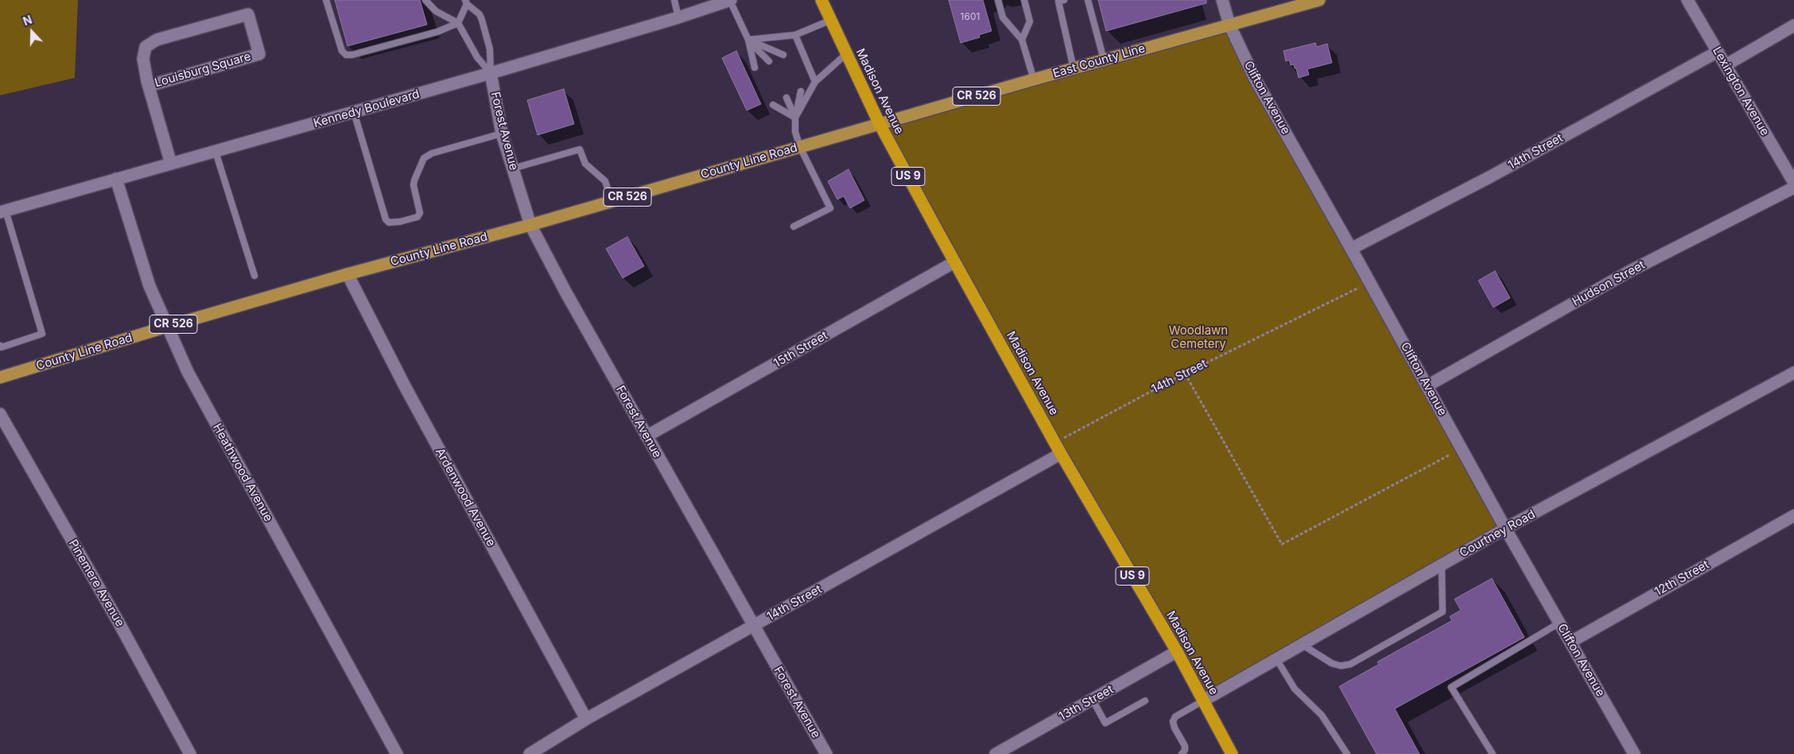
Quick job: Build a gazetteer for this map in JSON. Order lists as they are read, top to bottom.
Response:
{
  "streets": {
    "highway": ["Madison Avenue", "US 9"],
    "main road": ["East County Line", "CR 526", "County Line Road"],
    "street": [
      "Louisburg Square",
      "Lexington Avenue",
      "Clifton Avenue",
      "Kennedy Boulevard",
      "Forest Avenue",
      "14th Street",
      "Hudson Street",
      "15th Street",
      "Heathwood Avenue",
      "Ardenwood Avenue",
      "Courtney Road",
      "12th Street",
      "Pinemere Avenue",
      "13th Street"
    ]
  },
  "crossings": [
    ["East County Line", "Madison Avenue"],
    ["East County Line", "Clifton Avenue"],
    ["East County Line", "County Line Road"],
    ["Louisburg Square", "Kennedy Boulevard"],
    ["Madison Avenue", "14th Street"],
    ["Madison Avenue", "County Line Road"],
    ["Madison Avenue", "15th Street"],
    ["Madison Avenue", "Courtney Road"],
    ["Madison Avenue", "13th Street"],
    ["Lexington Avenue", "14th Street"],
    ["Clifton Avenue", "14th Street"],
    ["Clifton Avenue", "Hudson Street"],
    ["Clifton Avenue", "Courtney Road"],
    ["Clifton Avenue", "12th Street"],
    ["Kennedy Boulevard", "Forest Avenue"],
    ["Kennedy Boulevard", "Heathwood Avenue"],
    ["Forest Avenue", "14th Street"],
    ["Forest Avenue", "County Line Road"],
    ["Forest Avenue", "15th Street"],
    ["14th Street", "Ardenwood Avenue"],
    ["County Line Road", "Heathwood Avenue"],
    ["County Line Road", "Ardenwood Avenue"]
  ],
  "parks": ["Woodlawn Cemetery"],
  "house_numbers": ["1601"],
  "north": "top"
}
